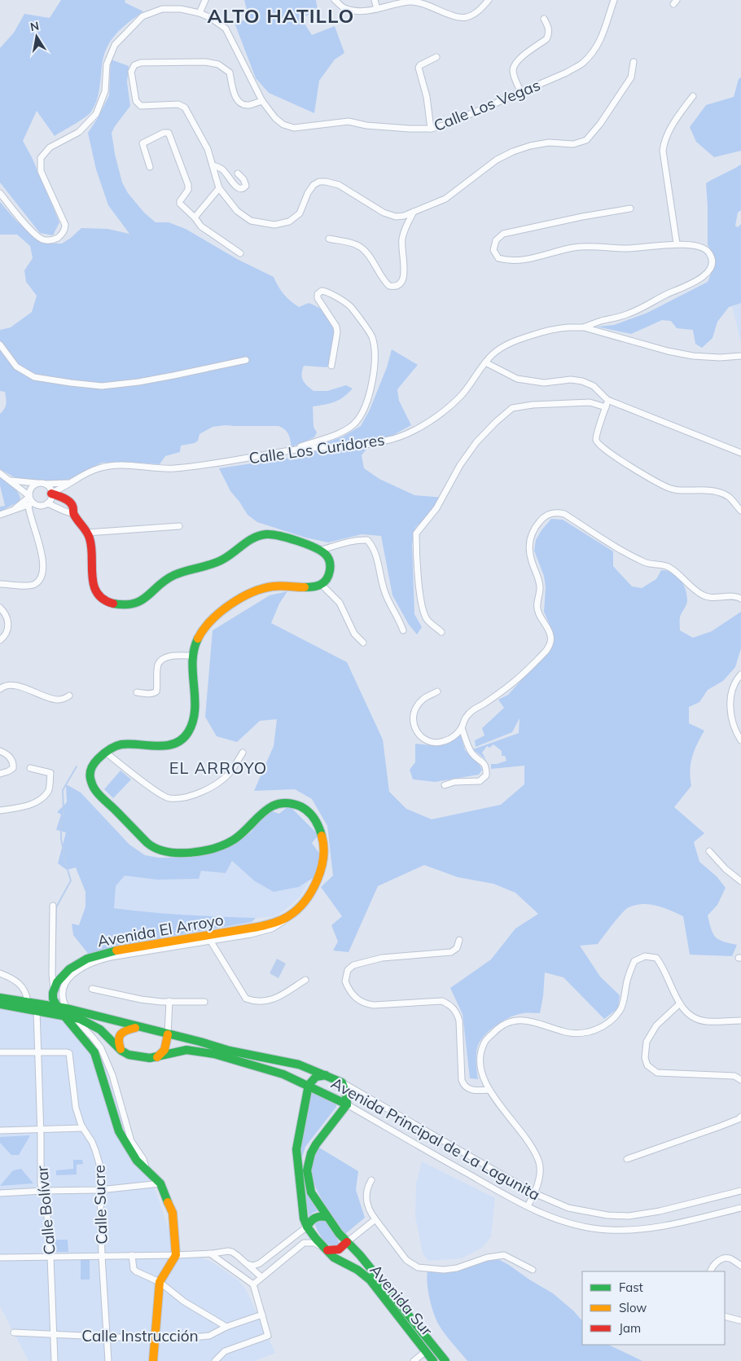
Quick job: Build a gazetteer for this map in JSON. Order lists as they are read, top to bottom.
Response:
{
  "streets": {
    "street": [
      "Calle Los Vegas",
      "Calle Los Curidores",
      "Avenida El Arroyo",
      "Avenida Principal de La Lagunita",
      "Calle Sucre",
      "Calle Bolívar",
      "Avenida Sur",
      "Calle Instrucción"
    ]
  },
  "crossings": [
    ["Avenida El Arroyo", "Avenida Principal de La Lagunita"],
    ["Avenida Principal de La Lagunita", "Avenida Sur"],
    ["Calle Sucre", "Calle Bolívar"],
    ["Calle Sucre", "Calle Instrucción"],
    ["Calle Bolívar", "Calle Instrucción"]
  ],
  "districts": ["ALTO HATILLO", "EL ARROYO"],
  "legend": ["Fast", "Slow", "Jam"],
  "north": "top"
}
